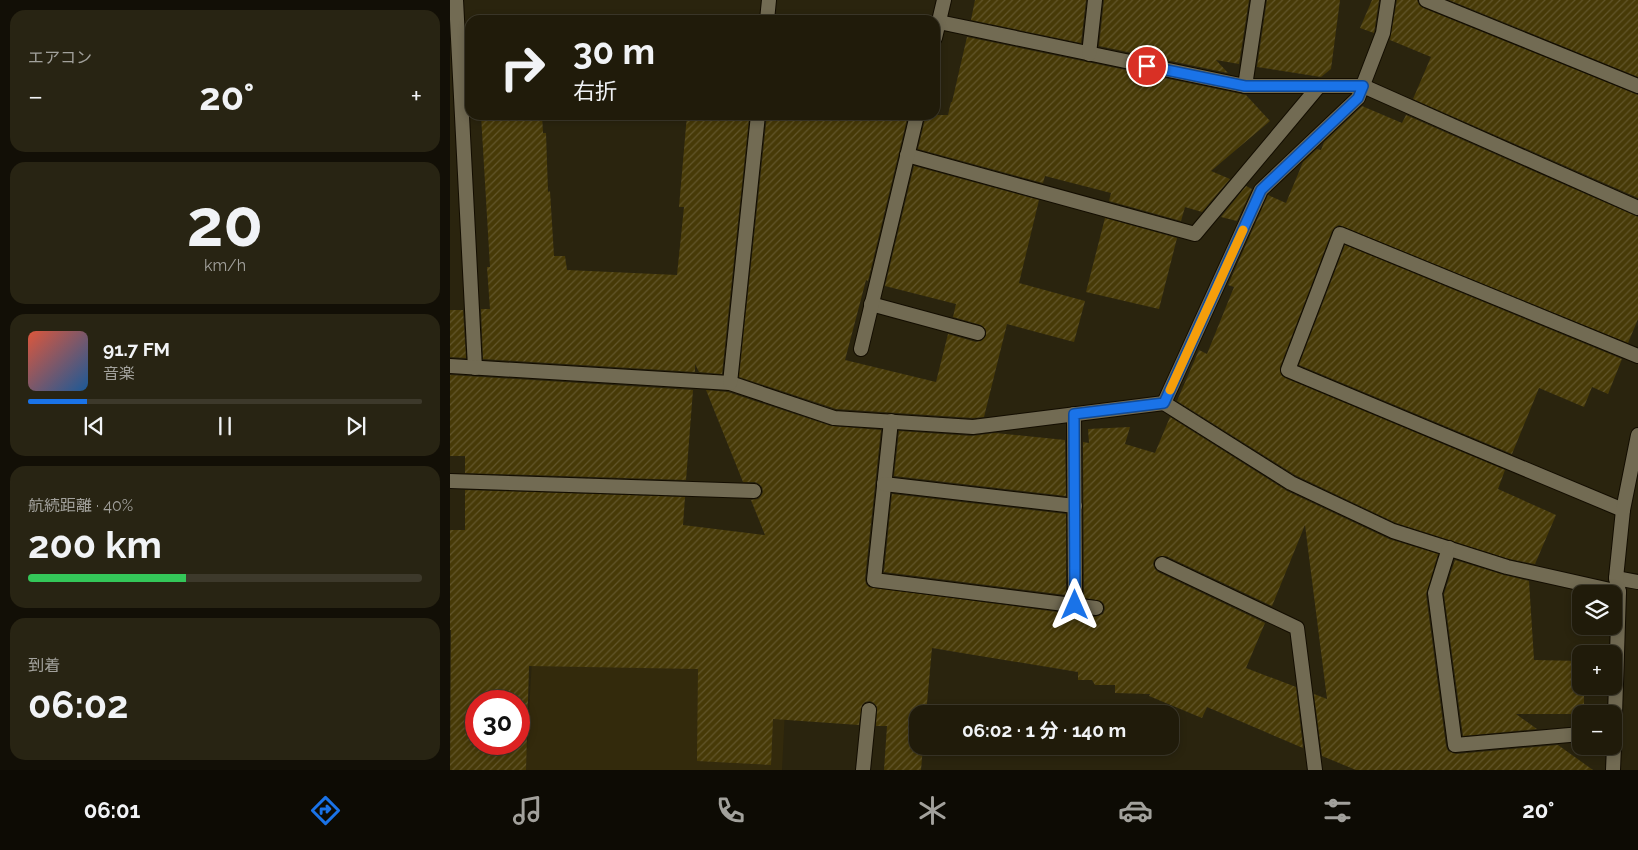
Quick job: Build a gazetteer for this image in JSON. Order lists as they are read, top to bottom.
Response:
{
  "page": {
    "tile": [
      "エアコン",
      ["20", "km/h"],
      ["航続距離 · 40%", "200 km"],
      ["到着", "06:02"]
    ],
    "turn": ["30 m", "右折"],
    "heat": ["−", "20°", "+"],
    "song": ["91.7 FM", "音楽"],
    "map_buttons": ["+", "−"],
    "limit": "30",
    "trip": "06:02 · 1 分 · 140 m",
    "tabs": ["06:01", "20°"]
  }
}
